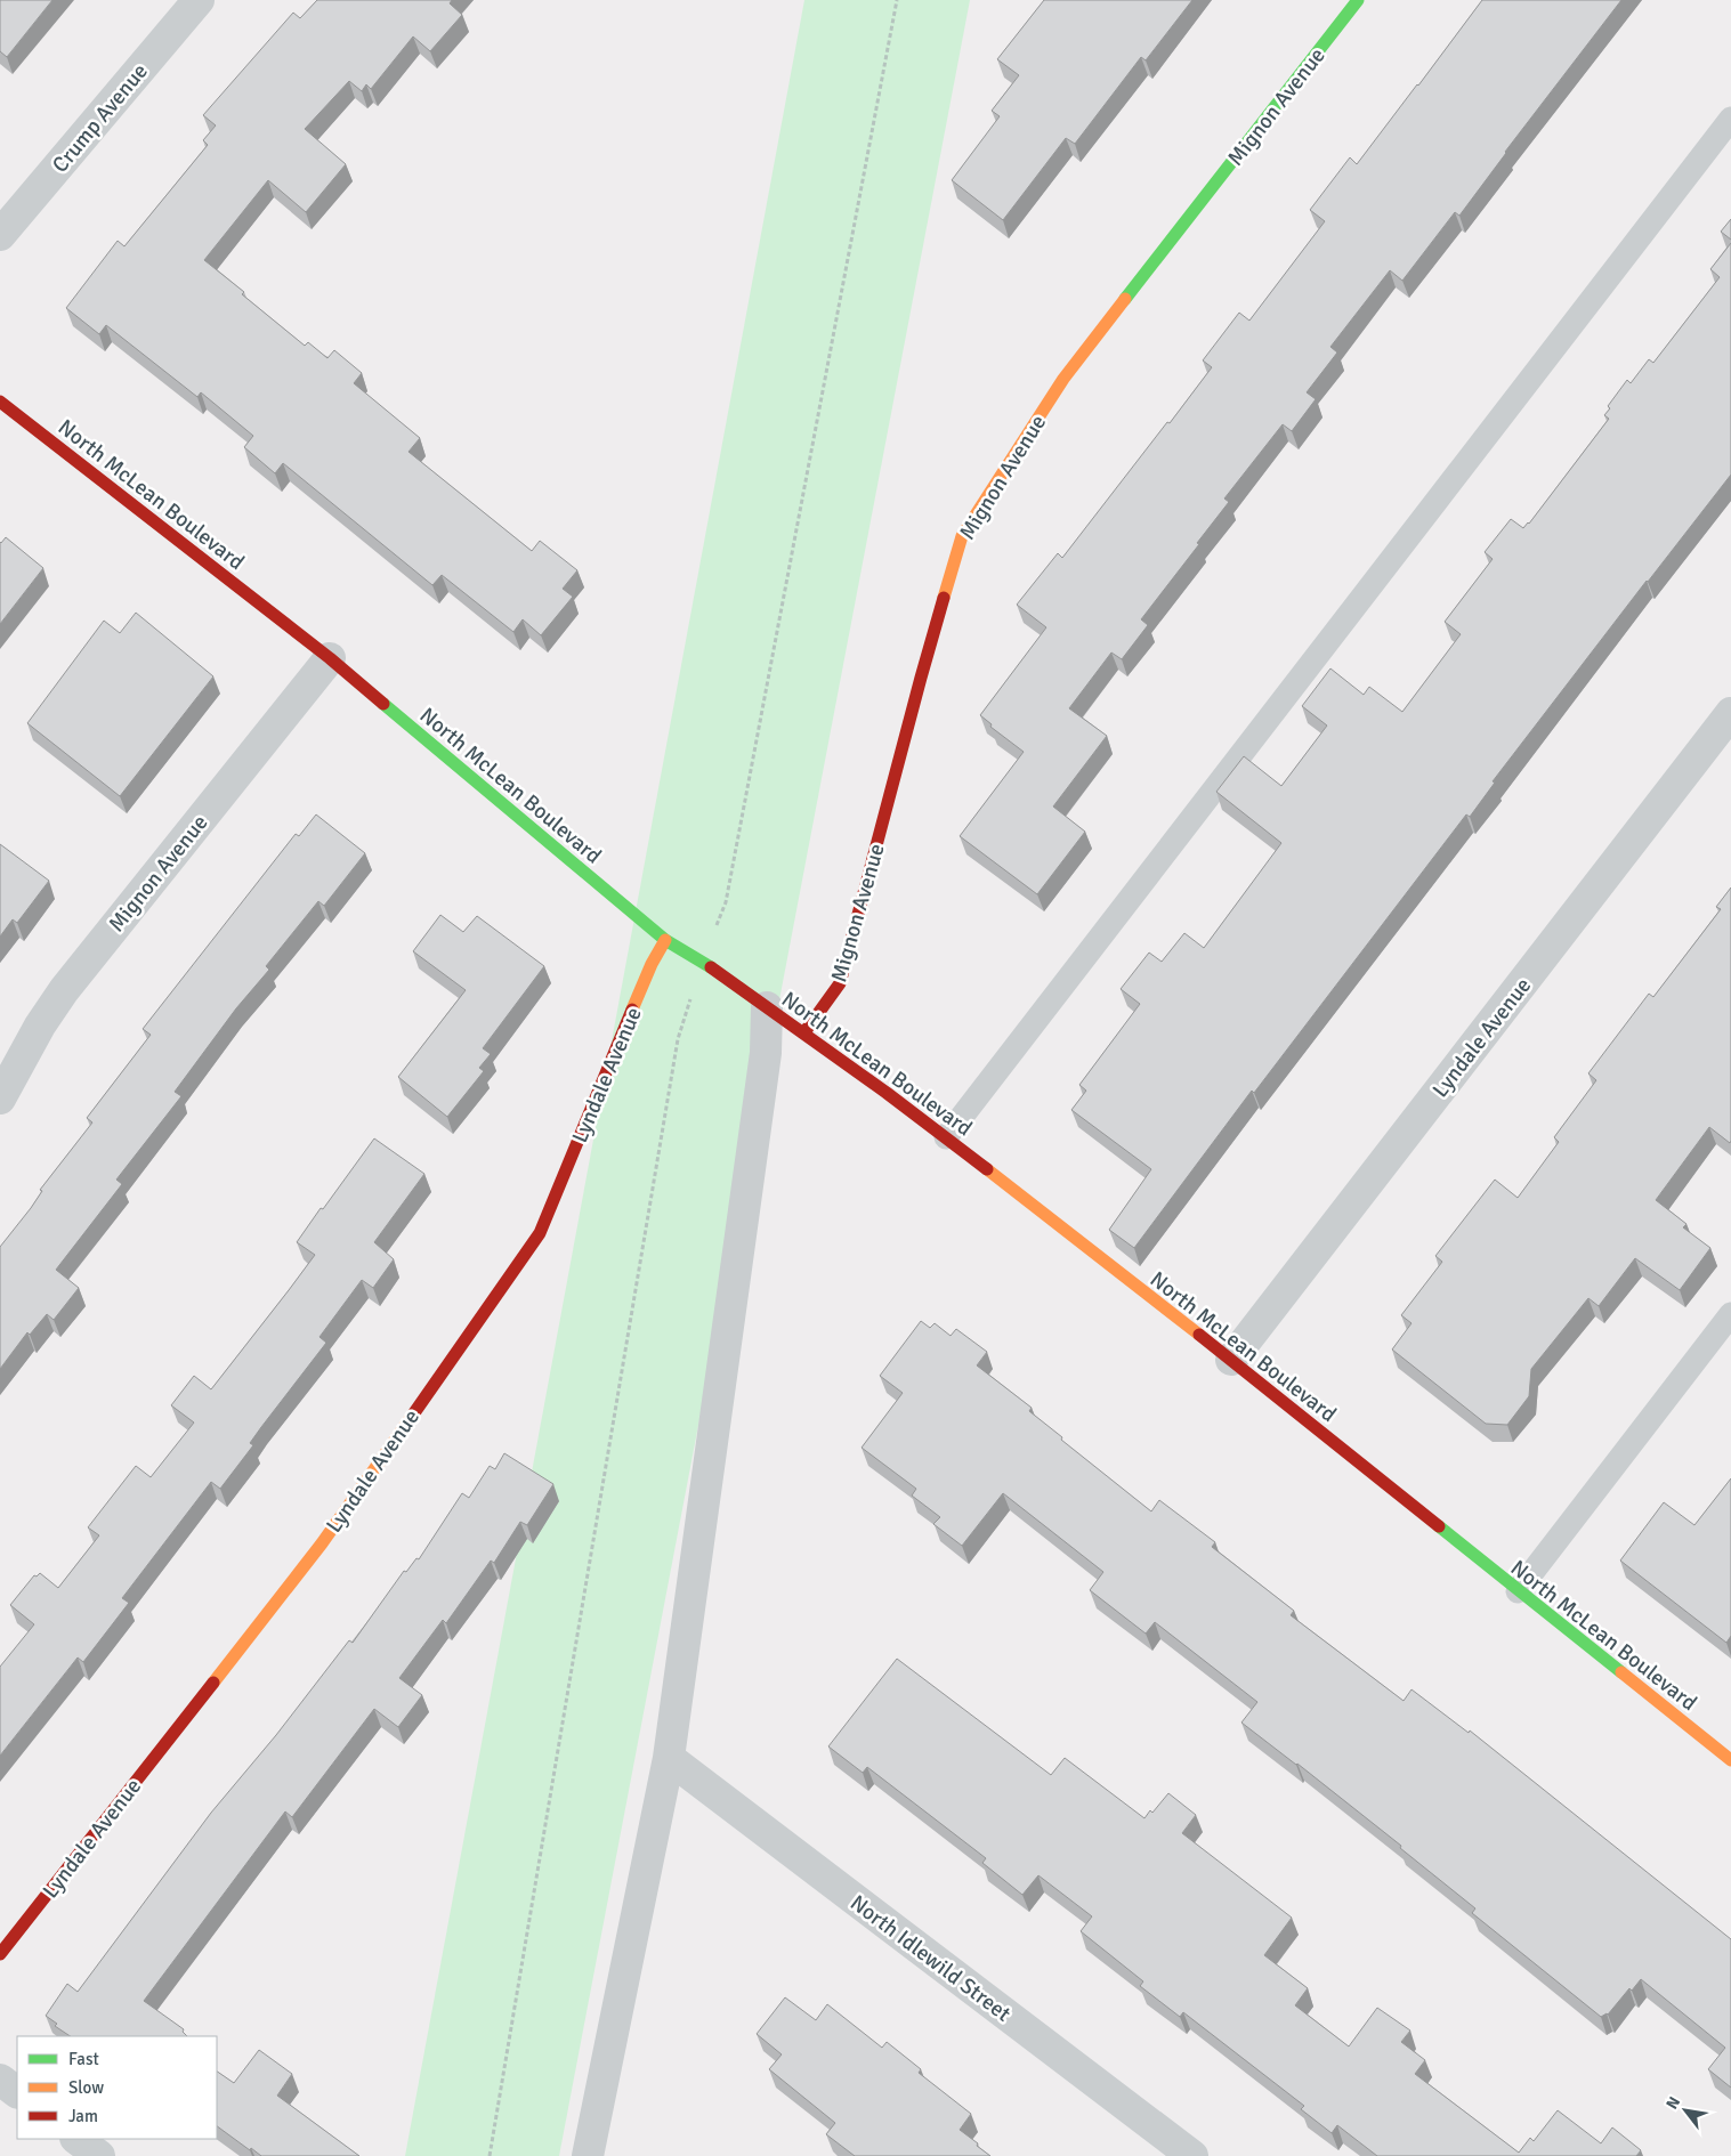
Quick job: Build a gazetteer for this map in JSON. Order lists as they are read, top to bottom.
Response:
{
  "streets": {
    "street": [
      "Mignon Avenue",
      "Crump Avenue",
      "North McLean Boulevard",
      "Lyndale Avenue",
      "North Idlewild Street"
    ]
  },
  "crossings": [
    ["Mignon Avenue", "North McLean Boulevard"],
    ["North McLean Boulevard", "Lyndale Avenue"]
  ],
  "legend": ["Fast", "Slow", "Jam"],
  "north": "top left"
}
